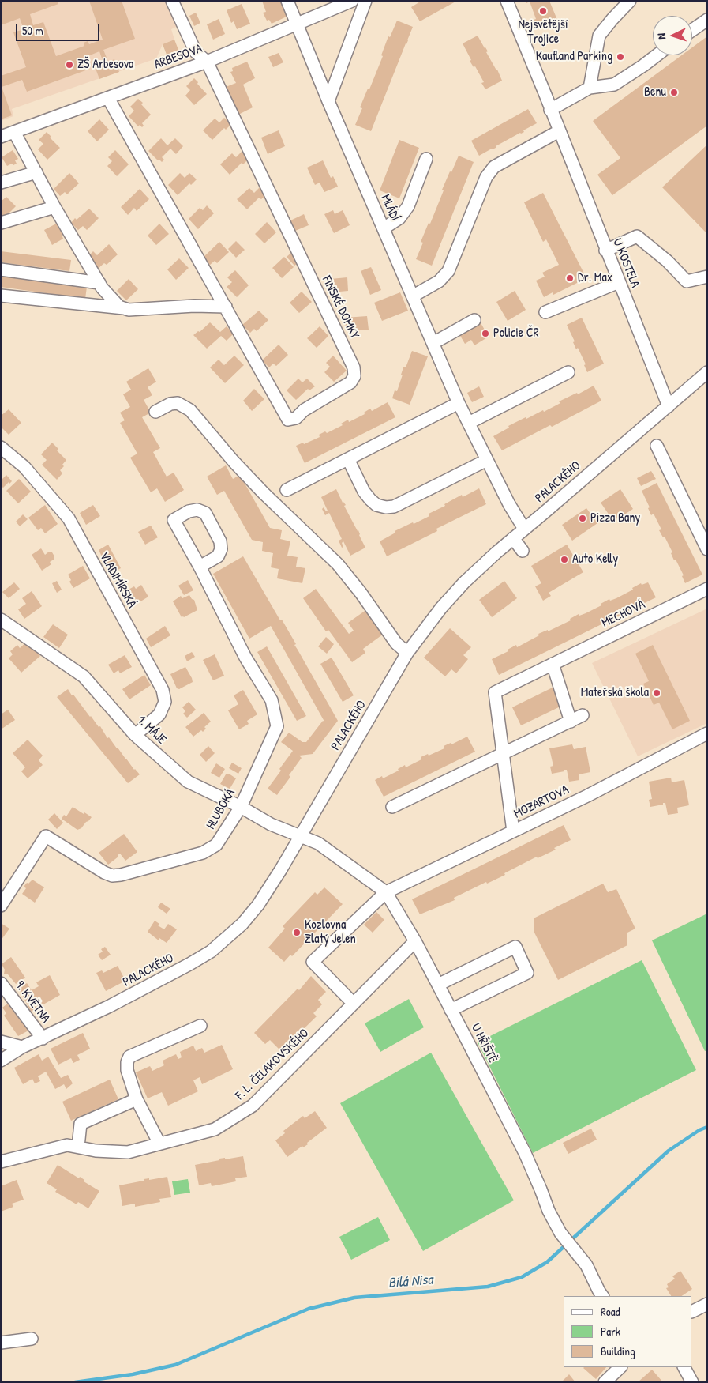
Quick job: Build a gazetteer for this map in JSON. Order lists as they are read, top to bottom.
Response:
{
  "streets": {
    "street": [
      "ARBESOVA",
      "MLÁDÍ",
      "U KOSTELA",
      "FINSKÉ DOMKY",
      "PALACKÉHO",
      "VLADIMÍRSKÁ",
      "MECHOVÁ",
      "1. MÁJE",
      "MOZARTOVA",
      "HLUBOKÁ",
      "9. KVĚTNA",
      "U HŘIŠTĚ",
      "F. L. ČELAKOVSKÉHO"
    ]
  },
  "crossings": [
    ["ARBESOVA", "MLÁDÍ"],
    ["ARBESOVA", "FINSKÉ DOMKY"],
    ["MLÁDÍ", "PALACKÉHO"],
    ["U KOSTELA", "PALACKÉHO"],
    ["PALACKÉHO", "1. MÁJE"],
    ["PALACKÉHO", "9. KVĚTNA"],
    ["PALACKÉHO", "U HŘIŠTĚ"],
    ["VLADIMÍRSKÁ", "1. MÁJE"],
    ["MECHOVÁ", "MOZARTOVA"],
    ["1. MÁJE", "HLUBOKÁ"],
    ["1. MÁJE", "U HŘIŠTĚ"],
    ["MOZARTOVA", "U HŘIŠTĚ"],
    ["MOZARTOVA", "F. L. ČELAKOVSKÉHO"],
    ["U HŘIŠTĚ", "F. L. ČELAKOVSKÉHO"]
  ],
  "water": ["Bílá Nisa"],
  "places": [
    "Nejsvětější Trojice",
    "Kaufland Parking",
    "ZŠ Arbesova",
    "Benu",
    "Dr. Max",
    "Policie ČR",
    "Pizza Bany",
    "Auto Kelly",
    "Mateřská škola",
    "Kozlovna Zlatý Jelen"
  ],
  "legend": ["Road", "Park", "Building"],
  "scale_bar": "50 m",
  "north": "left"
}
